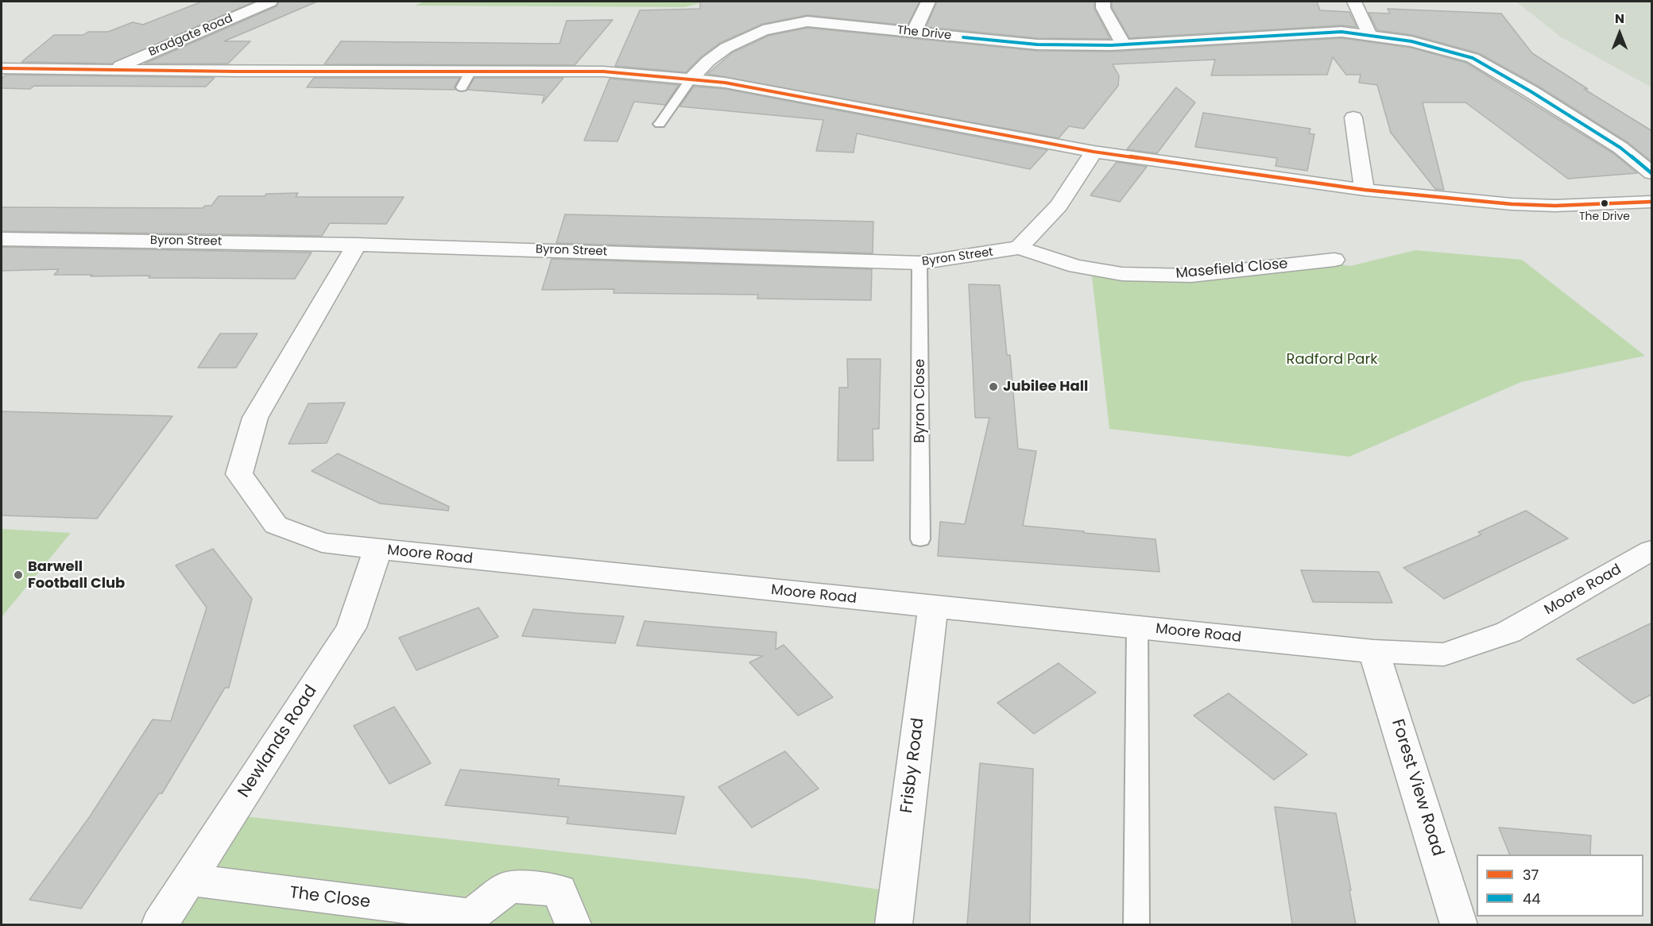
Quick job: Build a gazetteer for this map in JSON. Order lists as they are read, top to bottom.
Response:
{
  "streets": {
    "street": [
      "The Drive",
      "Bradgate Road",
      "Byron Street",
      "Masefield Close",
      "Moore Road",
      "Newlands Road",
      "Frisby Road",
      "Forest View Road",
      "The Close"
    ],
    "lane": ["Byron Close"]
  },
  "crossings": [
    ["Byron Street", "Masefield Close"],
    ["Byron Street", "Byron Close"],
    ["Byron Street", "Moore Road"],
    ["Moore Road", "Newlands Road"],
    ["Moore Road", "Frisby Road"],
    ["Moore Road", "Forest View Road"],
    ["Newlands Road", "The Close"]
  ],
  "parks": ["Radford Park"],
  "places": ["The Drive", "Jubilee Hall", "Barwell Football Club"],
  "lines": ["transit line 44", "transit line 37"],
  "legend": ["37", "44"],
  "north": "top"
}
